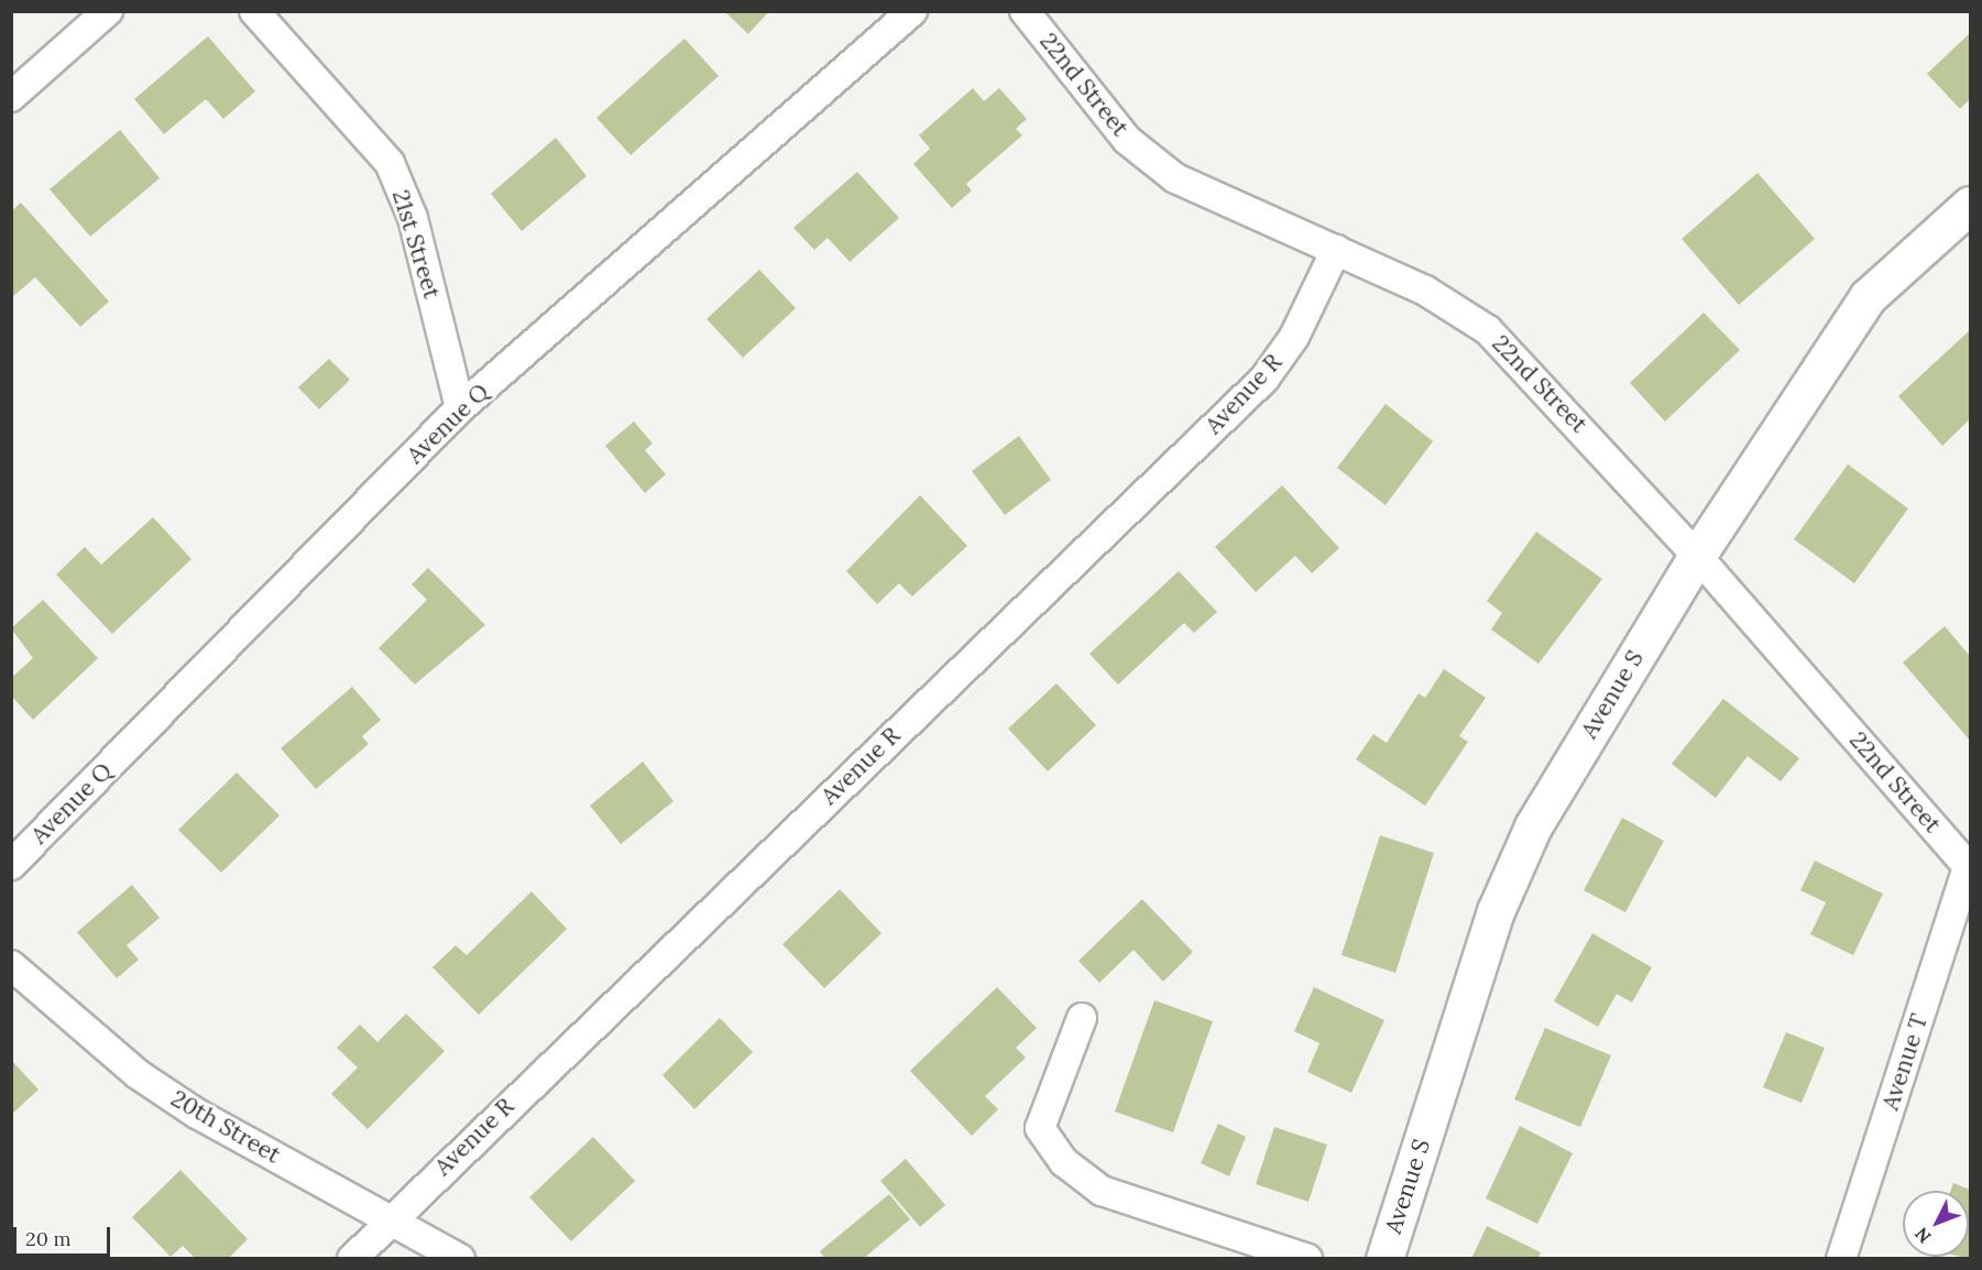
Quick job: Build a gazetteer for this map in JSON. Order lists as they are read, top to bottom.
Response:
{
  "streets": {
    "street": [
      "22nd Street",
      "21st Street",
      "Avenue R",
      "Avenue Q",
      "Avenue S",
      "Avenue T",
      "20th Street"
    ]
  },
  "crossings": [
    ["22nd Street", "Avenue R"],
    ["22nd Street", "Avenue S"],
    ["22nd Street", "Avenue T"],
    ["21st Street", "Avenue Q"],
    ["Avenue R", "20th Street"]
  ],
  "scale_bar": "20 m",
  "north": "bottom left"
}
